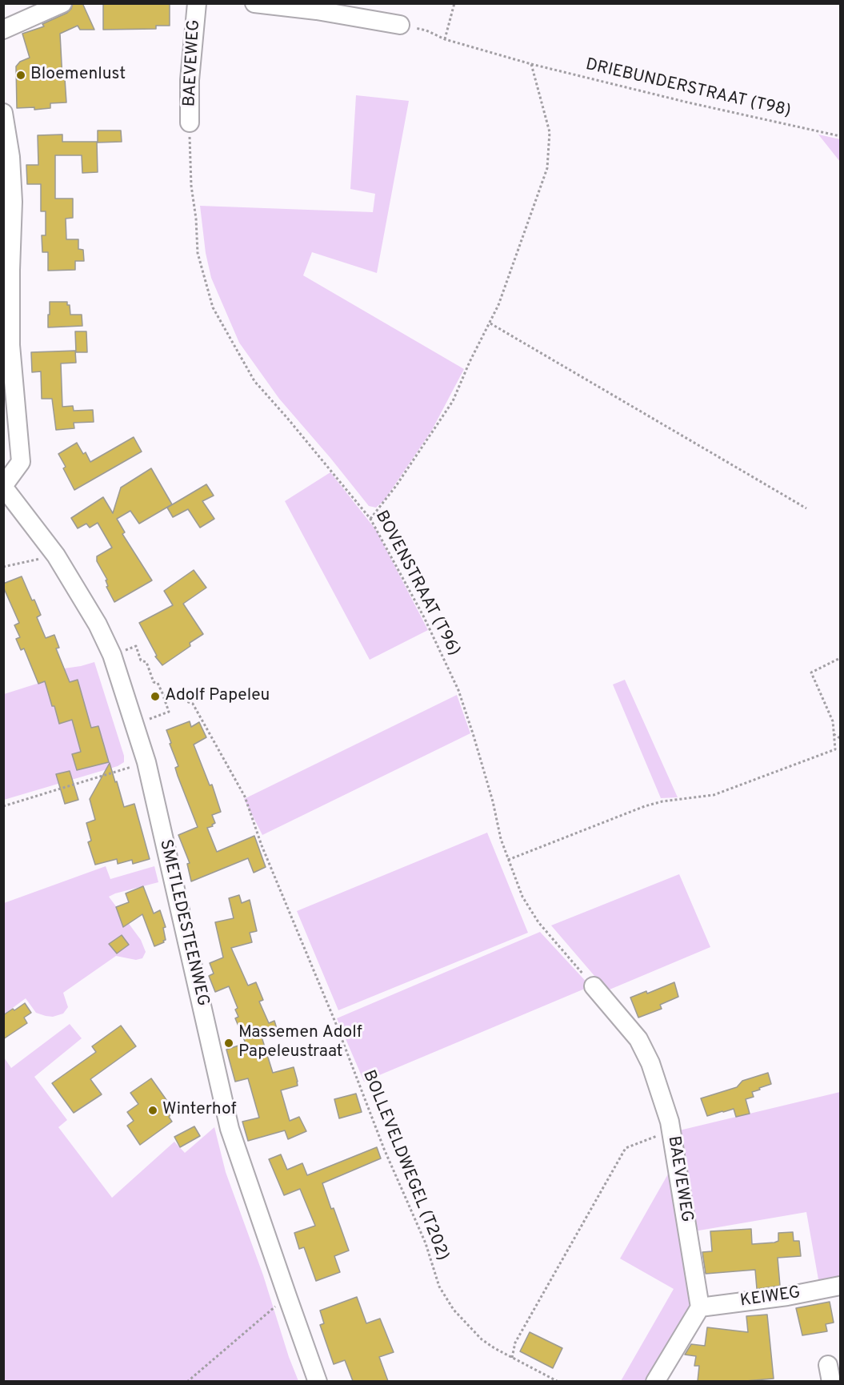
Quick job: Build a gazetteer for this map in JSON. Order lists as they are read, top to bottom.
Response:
{
  "streets": {
    "street": ["BAEVEWEG", "SMETLEDESTEENWEG", "KEIWEG"],
    "path": ["DRIEBUNDERSTRAAT (T98)", "BOVENSTRAAT (T96)", "BOLLEVELDWEGEL (T202)"]
  },
  "crossings": [
    ["BAEVEWEG", "BOVENSTRAAT (T96)"],
    ["BAEVEWEG", "KEIWEG"]
  ],
  "places": [
    "Bloemenlust",
    "Adolf Papeleu",
    "Massemen Adolf Papeleustraat",
    "Winterhof"
  ]
}
